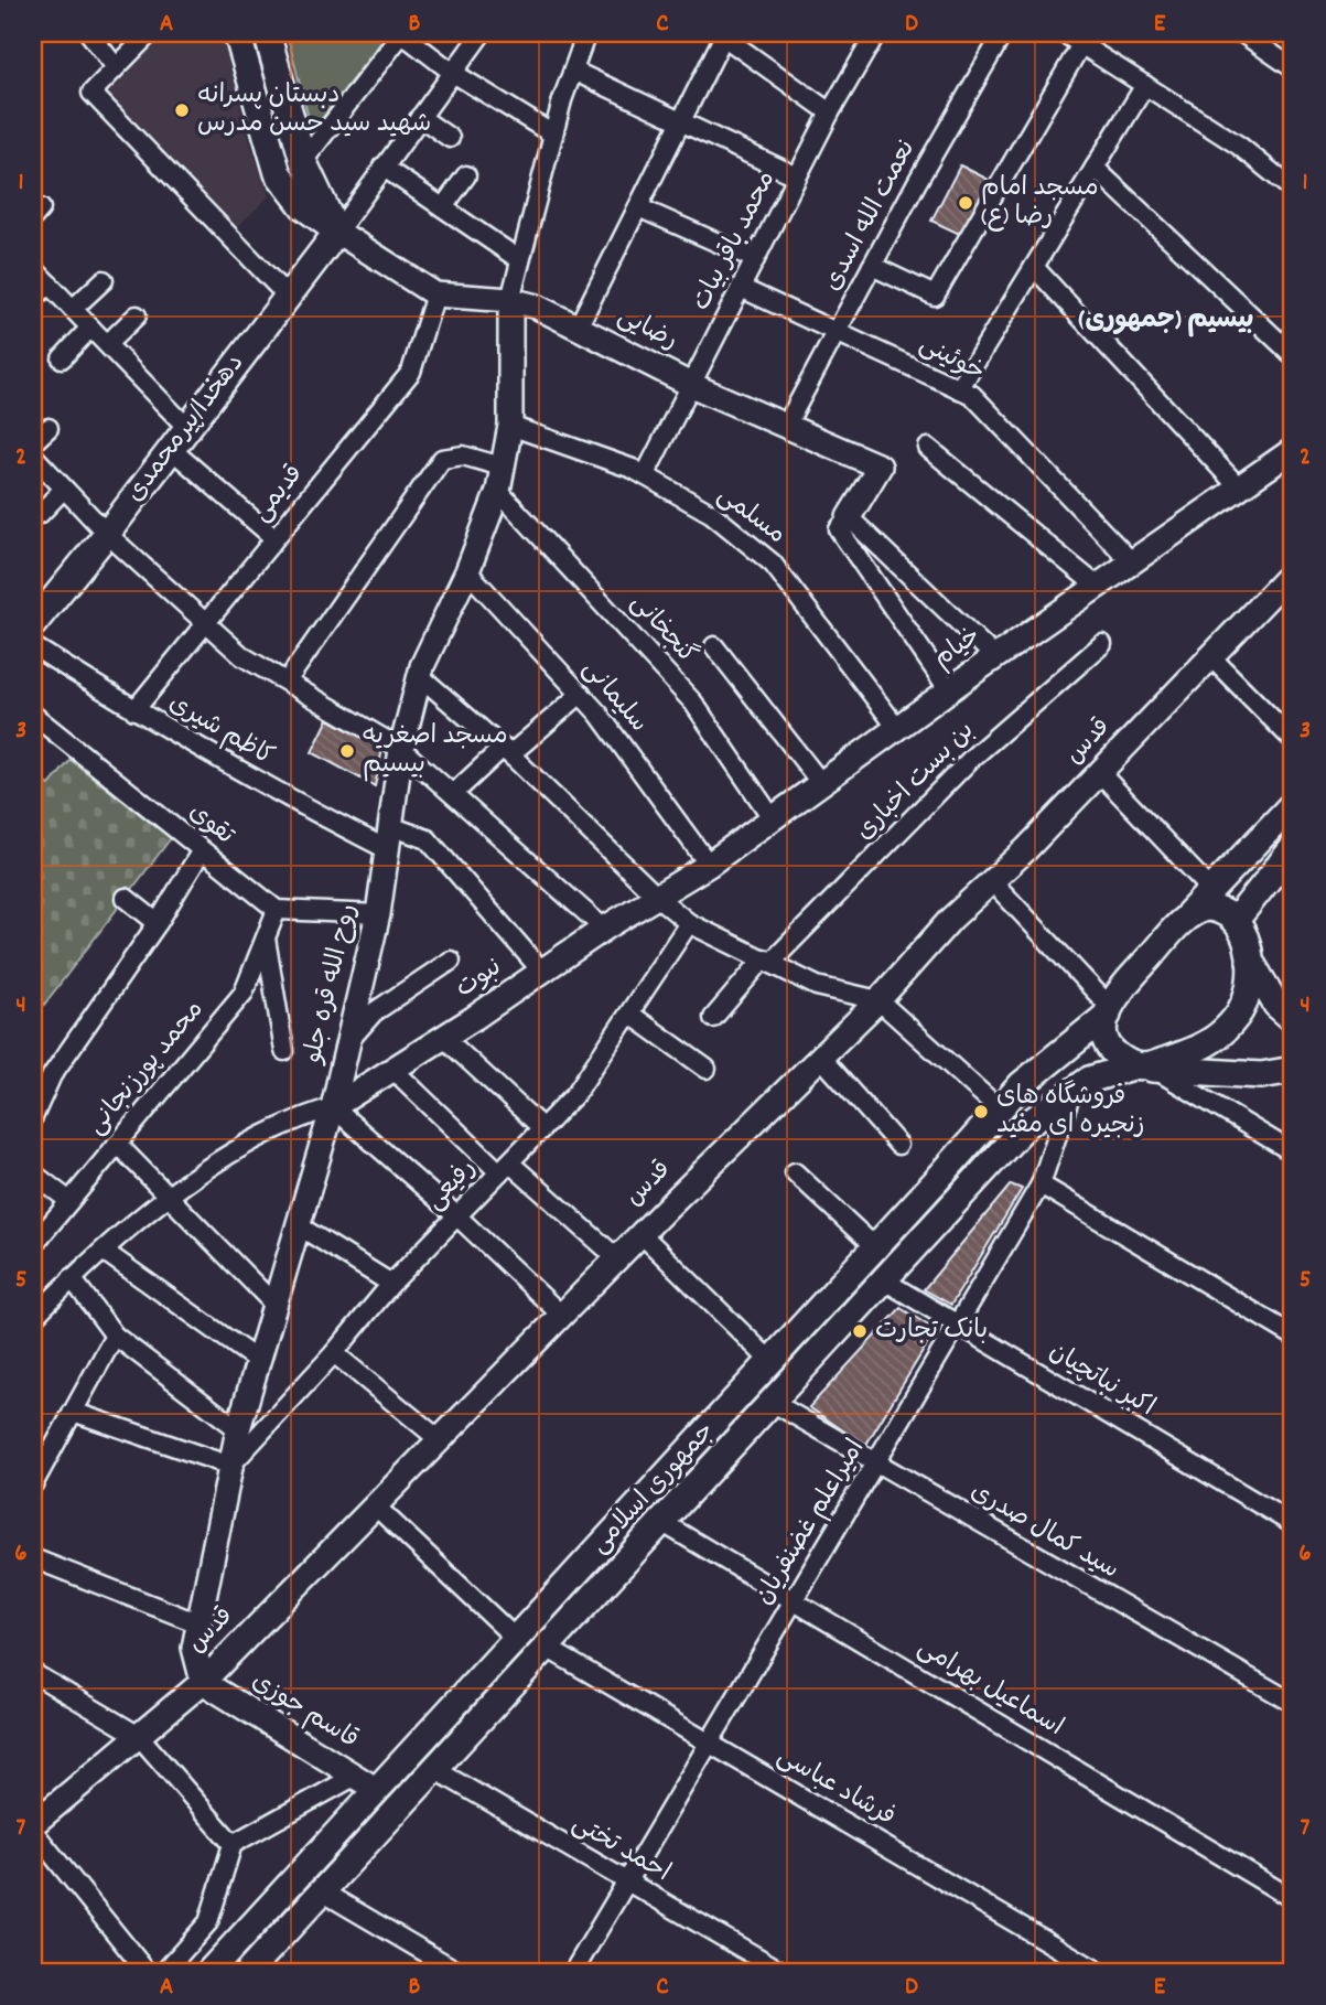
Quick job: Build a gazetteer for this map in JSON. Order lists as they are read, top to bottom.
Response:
{
  "streets": {
    "main road": ["دهخدا/پیرمحمدی", "جمهوری اسلامی"],
    "street": [
      "نعمت الله اسدی",
      "محمد باقر بیات",
      "رضایی",
      "خوئینی",
      "قدیمی",
      "مسلمی",
      "گنجخانی",
      "خیام",
      "سلیمانی",
      "کاظم شیری",
      "قدس",
      "بن بست اخباری",
      "تقوی",
      "نبوت",
      "روح الله قره جلو",
      "محمد پورزنجانی",
      "رفیعی",
      "اکبر نباتچیان",
      "امیراعلم غضنفریان",
      "سید کمال صدری",
      "اسماعیل بهرامی",
      "قاسم جوزی",
      "فرشاد عباسی",
      "احمد تختی"
    ]
  },
  "crossings": [
    ["نعمت الله اسدی", "رضایی"],
    ["نعمت الله اسدی", "خوئینی"],
    ["محمد باقر بیات", "رضایی"],
    ["محمد باقر بیات", "خوئینی"],
    ["محمد باقر بیات", "مسلمی"],
    ["رضایی", "دهخدا/پیرمحمدی"],
    ["رضایی", "قدیمی"],
    ["رضایی", "روح الله قره جلو"],
    ["خوئینی", "خیام"],
    ["قدیمی", "کاظم شیری"],
    ["مسلمی", "خیام"],
    ["مسلمی", "روح الله قره جلو"],
    ["گنجخانی", "خیام"],
    ["گنجخانی", "روح الله قره جلو"],
    ["خیام", "سلیمانی"],
    ["خیام", "نبوت"],
    ["سلیمانی", "روح الله قره جلو"],
    ["کاظم شیری", "نبوت"],
    ["کاظم شیری", "روح الله قره جلو"],
    ["قدس", "روح الله قره جلو"],
    ["قدس", "قاسم جوزی"],
    ["تقوی", "محمد پورزنجانی"],
    ["نبوت", "روح الله قره جلو"],
    ["روح الله قره جلو", "رفیعی"],
    ["روح الله قره جلو", "قاسم جوزی"],
    ["اکبر نباتچیان", "جمهوری اسلامی"],
    ["اکبر نباتچیان", "امیراعلم غضنفریان"],
    ["جمهوری اسلامی", "امیراعلم غضنفریان"],
    ["جمهوری اسلامی", "سید کمال صدری"],
    ["جمهوری اسلامی", "اسماعیل بهرامی"],
    ["جمهوری اسلامی", "قاسم جوزی"],
    ["جمهوری اسلامی", "فرشاد عباسی"],
    ["جمهوری اسلامی", "احمد تختی"],
    ["امیراعلم غضنفریان", "سید کمال صدری"],
    ["امیراعلم غضنفریان", "اسماعیل بهرامی"],
    ["امیراعلم غضنفریان", "فرشاد عباسی"],
    ["امیراعلم غضنفریان", "احمد تختی"]
  ],
  "districts": ["(بیسیم (جمهوری"],
  "places": [
    "دبستان پسرانه شهید سید حسن مدرس",
    "مسجد امام رضا (ع)",
    "مسجد اصغریه بیسیم",
    "فروشگاه های زنجیره ای مفید",
    "بانک تجارت"
  ],
  "grid": {
    "columns": [
      "A",
      "B",
      "C",
      "D",
      "E"
    ],
    "rows": [
      "1",
      "2",
      "3",
      "4",
      "5",
      "6",
      "7"
    ]
  }
}
